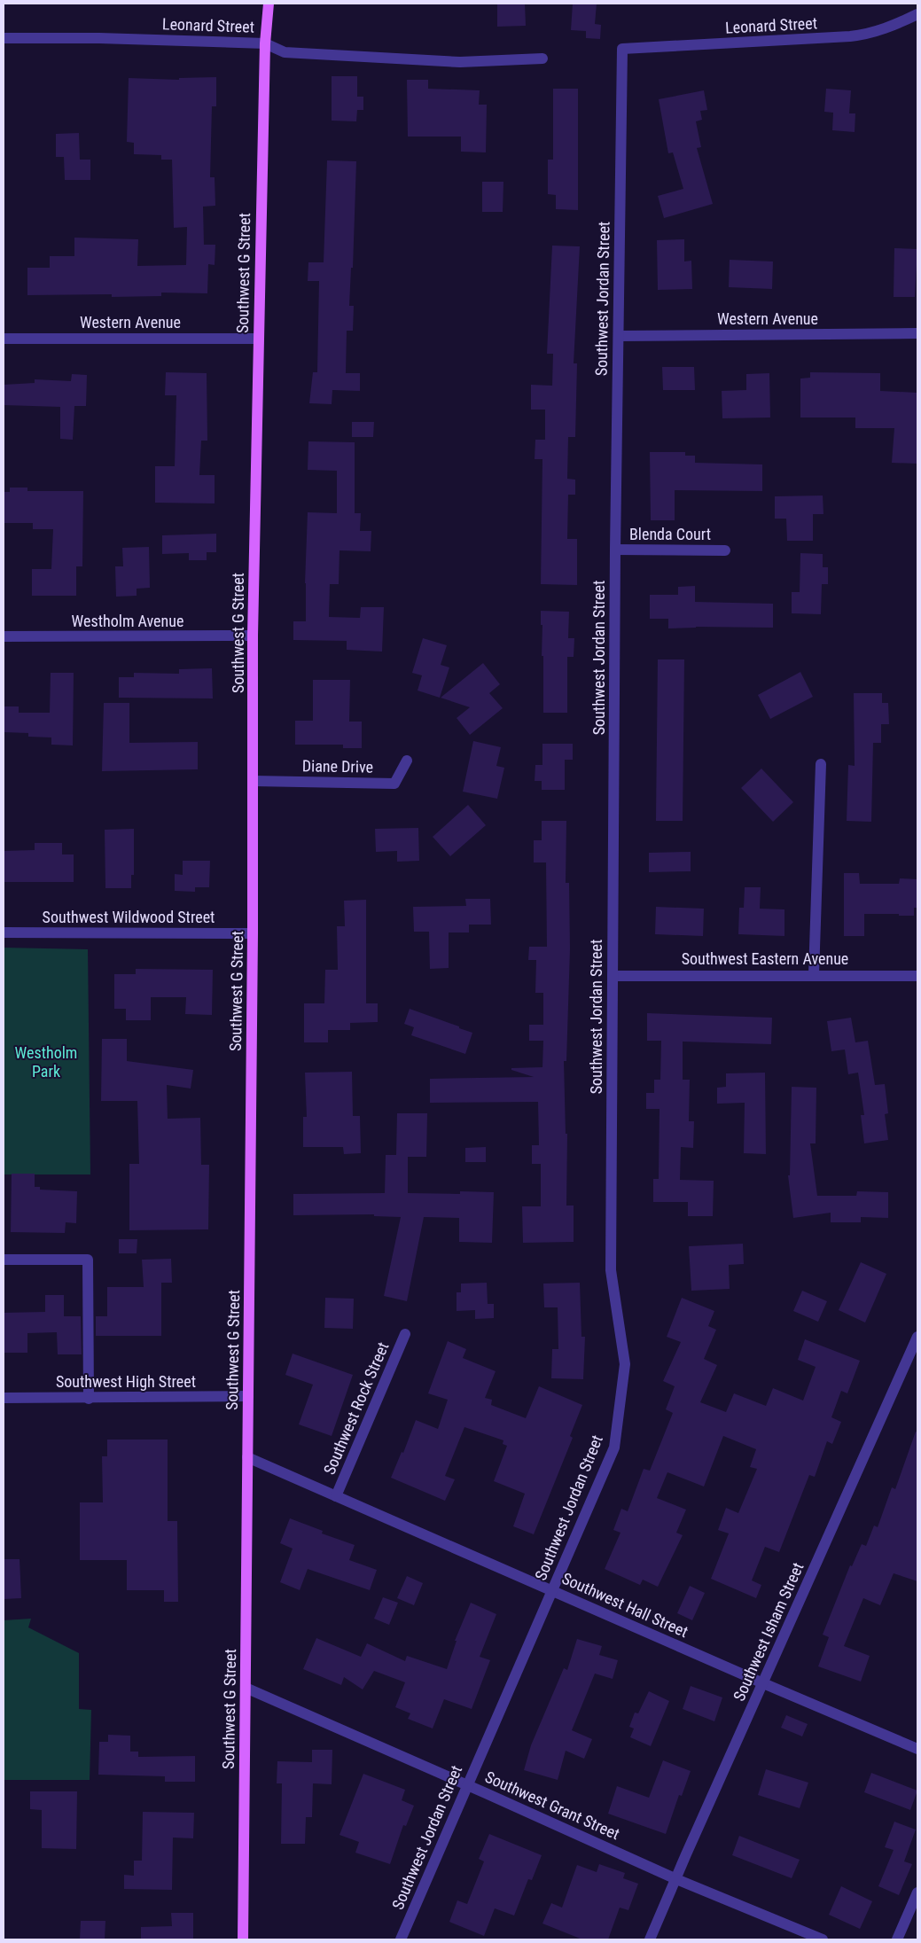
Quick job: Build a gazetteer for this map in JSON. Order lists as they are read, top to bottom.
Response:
{
  "streets": {
    "main road": ["Southwest G Street"],
    "street": [
      "Leonard Street",
      "Southwest Jordan Street",
      "Western Avenue",
      "Blenda Court",
      "Westholm Avenue",
      "Diane Drive",
      "Southwest Wildwood Street",
      "Southwest Eastern Avenue",
      "Southwest High Street",
      "Southwest Rock Street",
      "Southwest Hall Street",
      "Southwest Isham Street",
      "Southwest Grant Street"
    ]
  },
  "crossings": [
    ["Leonard Street", "Southwest G Street"],
    ["Leonard Street", "Southwest Jordan Street"],
    ["Southwest G Street", "Western Avenue"],
    ["Southwest G Street", "Westholm Avenue"],
    ["Southwest G Street", "Diane Drive"],
    ["Southwest G Street", "Southwest Wildwood Street"],
    ["Southwest G Street", "Southwest High Street"],
    ["Southwest G Street", "Southwest Hall Street"],
    ["Southwest G Street", "Southwest Grant Street"],
    ["Southwest Jordan Street", "Western Avenue"],
    ["Southwest Jordan Street", "Blenda Court"],
    ["Southwest Jordan Street", "Southwest Eastern Avenue"],
    ["Southwest Jordan Street", "Southwest Hall Street"],
    ["Southwest Jordan Street", "Southwest Grant Street"],
    ["Southwest Rock Street", "Southwest Hall Street"],
    ["Southwest Hall Street", "Southwest Isham Street"],
    ["Southwest Isham Street", "Southwest Grant Street"]
  ],
  "parks": ["Westholm Park"]
}
